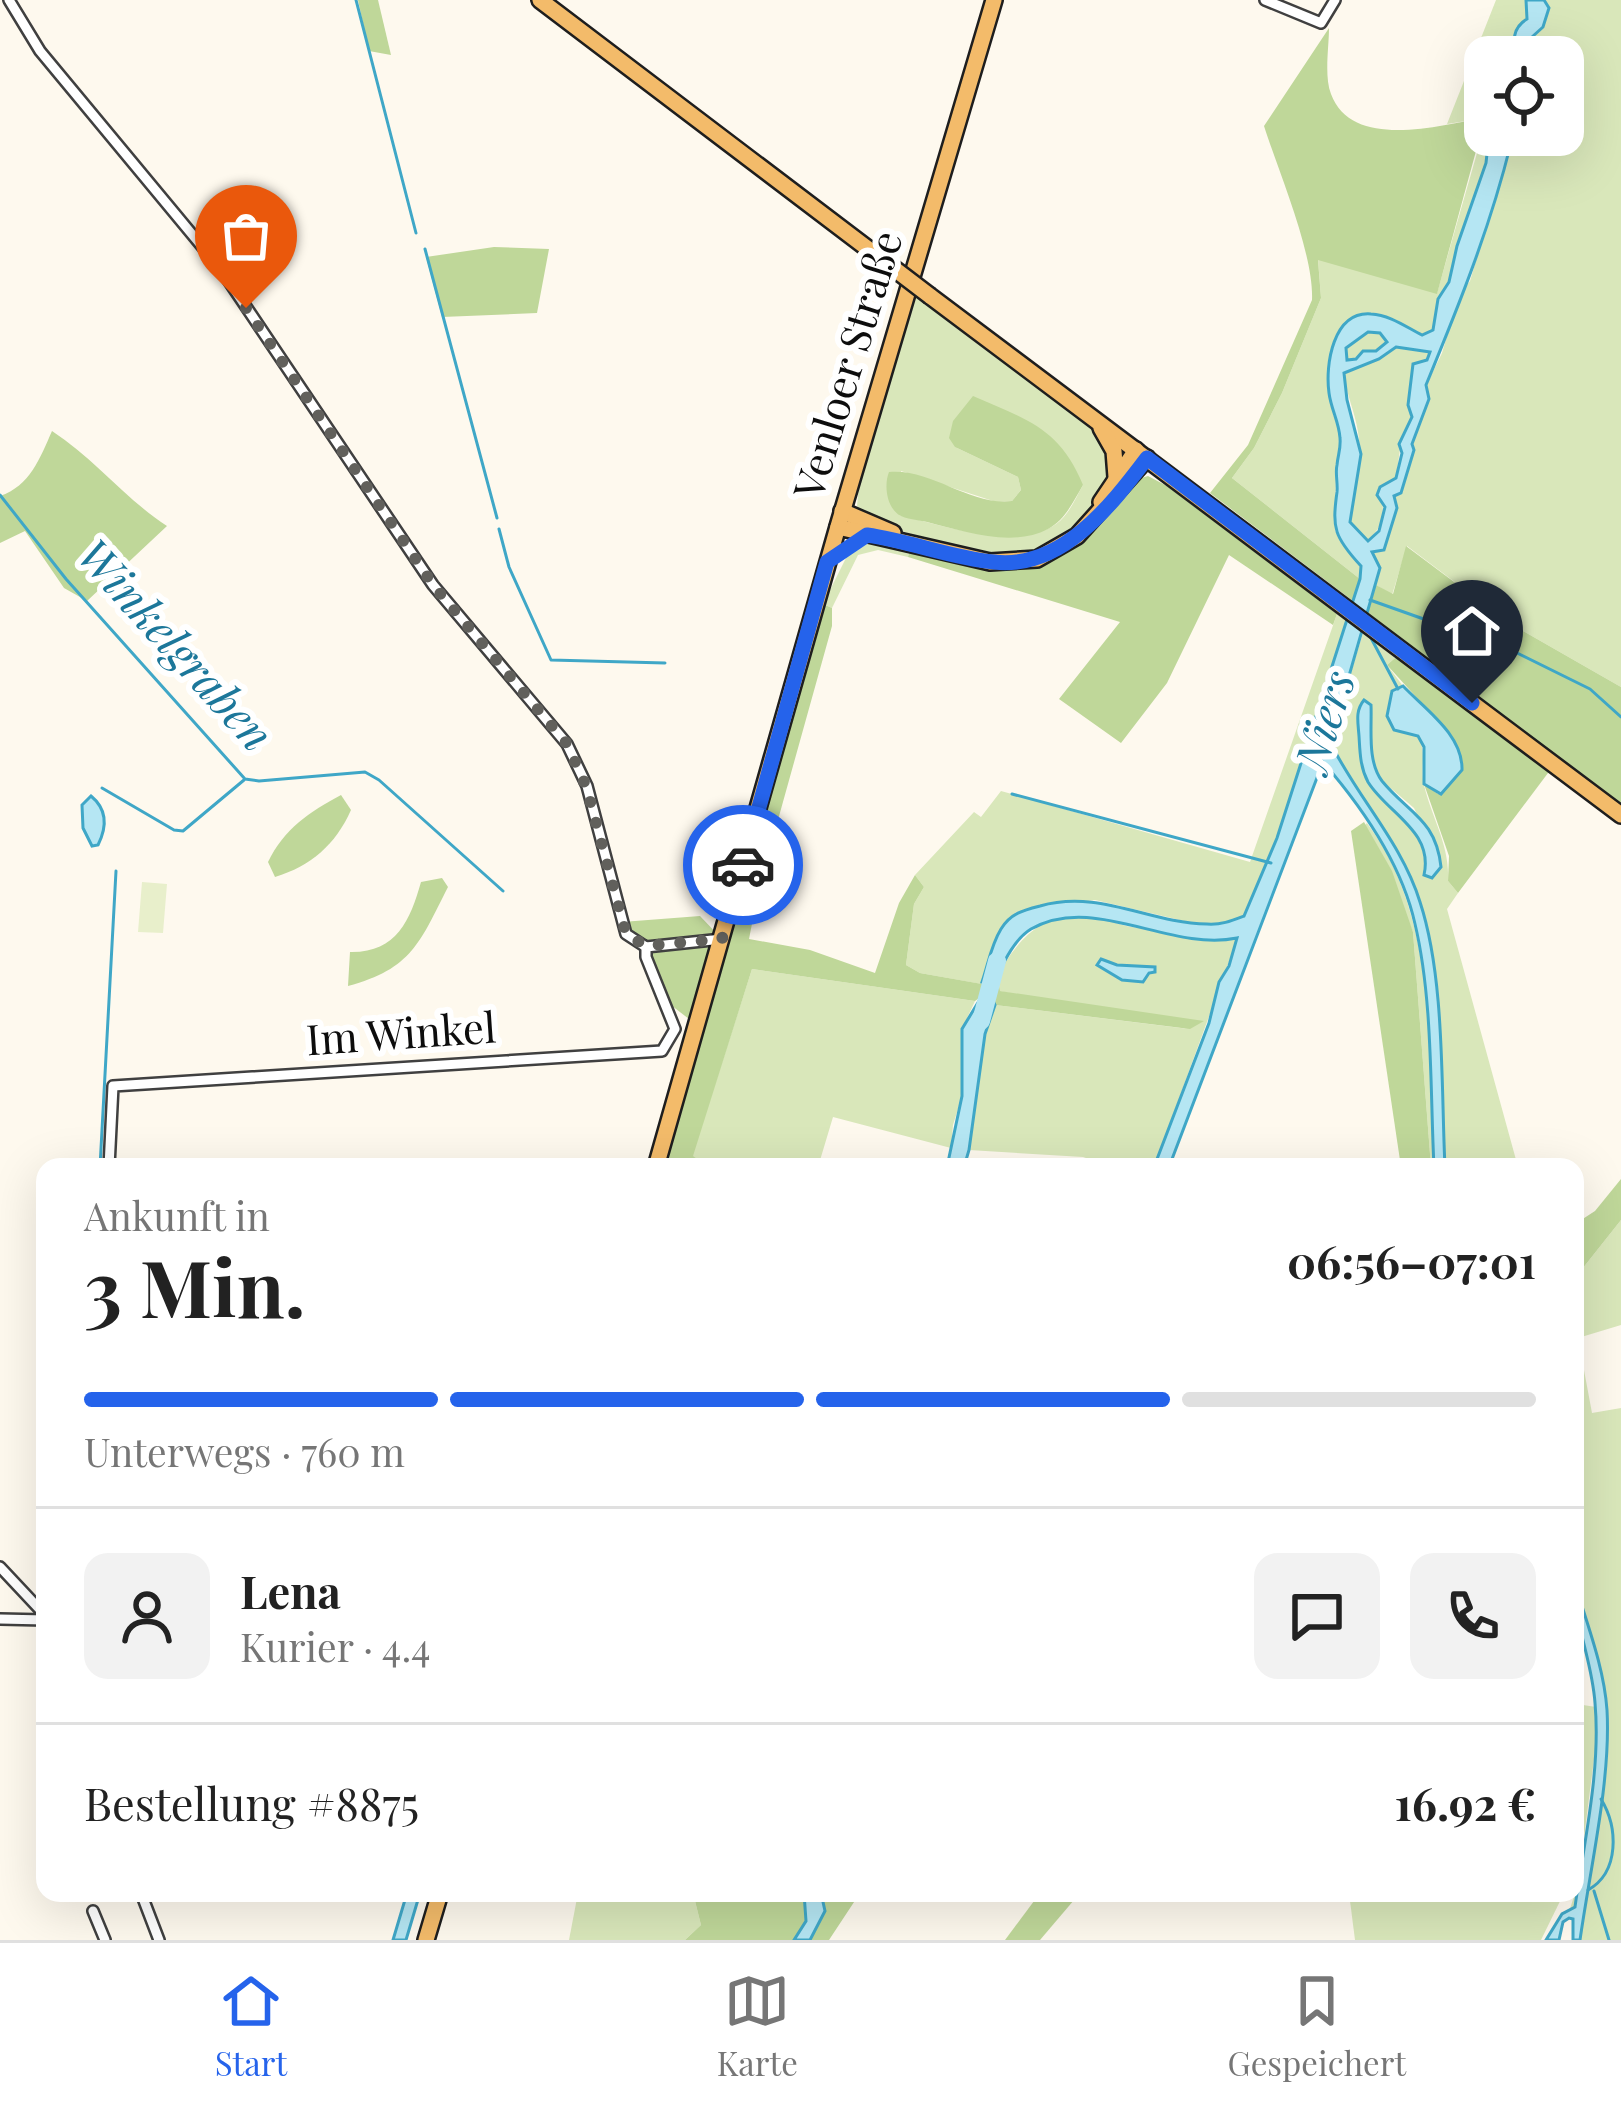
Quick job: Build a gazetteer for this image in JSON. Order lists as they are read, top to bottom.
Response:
{
  "streets": {
    "main road": ["Venloer Straße"],
    "street": ["Im Winkel"]
  },
  "water": ["Winkelgraben", "Niers"],
  "page": {
    "heading": ["3 Min.", "Ankunft in", "06:56–07:01"],
    "panel": [
      "Lena",
      "Kurier · 4.4",
      "Bestellung #8875",
      "16.92 €"
    ],
    "bar": "Unterwegs · 760 m",
    "tabs": ["Start", "Karte", "Gespeichert"]
  }
}
